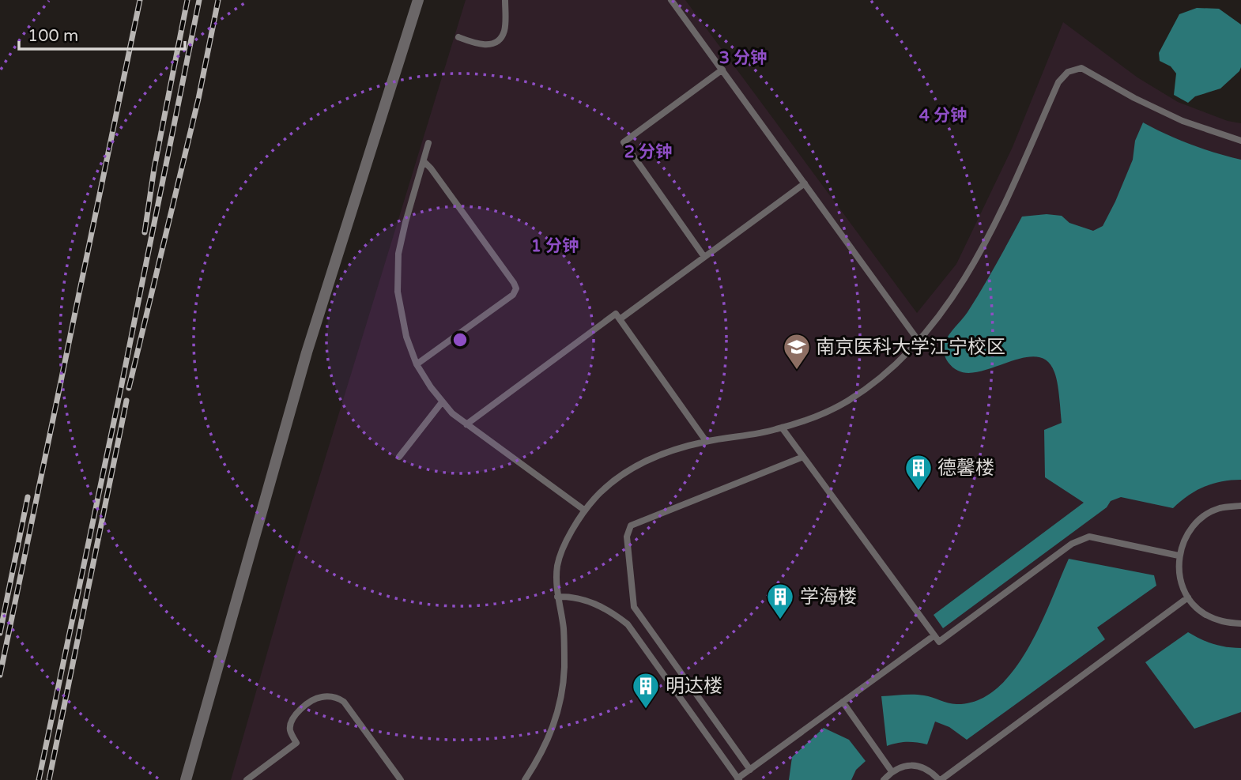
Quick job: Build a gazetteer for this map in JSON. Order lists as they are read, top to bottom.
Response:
{
  "places": {
    "school or university": ["南京医科大学江宁校区"],
    "building": ["德馨楼", "学海楼", "明达楼"]
  },
  "scale_bar": "100 m",
  "rings": [
    "3 分钟",
    "4 分钟",
    "2 分钟",
    "1 分钟"
  ]
}
